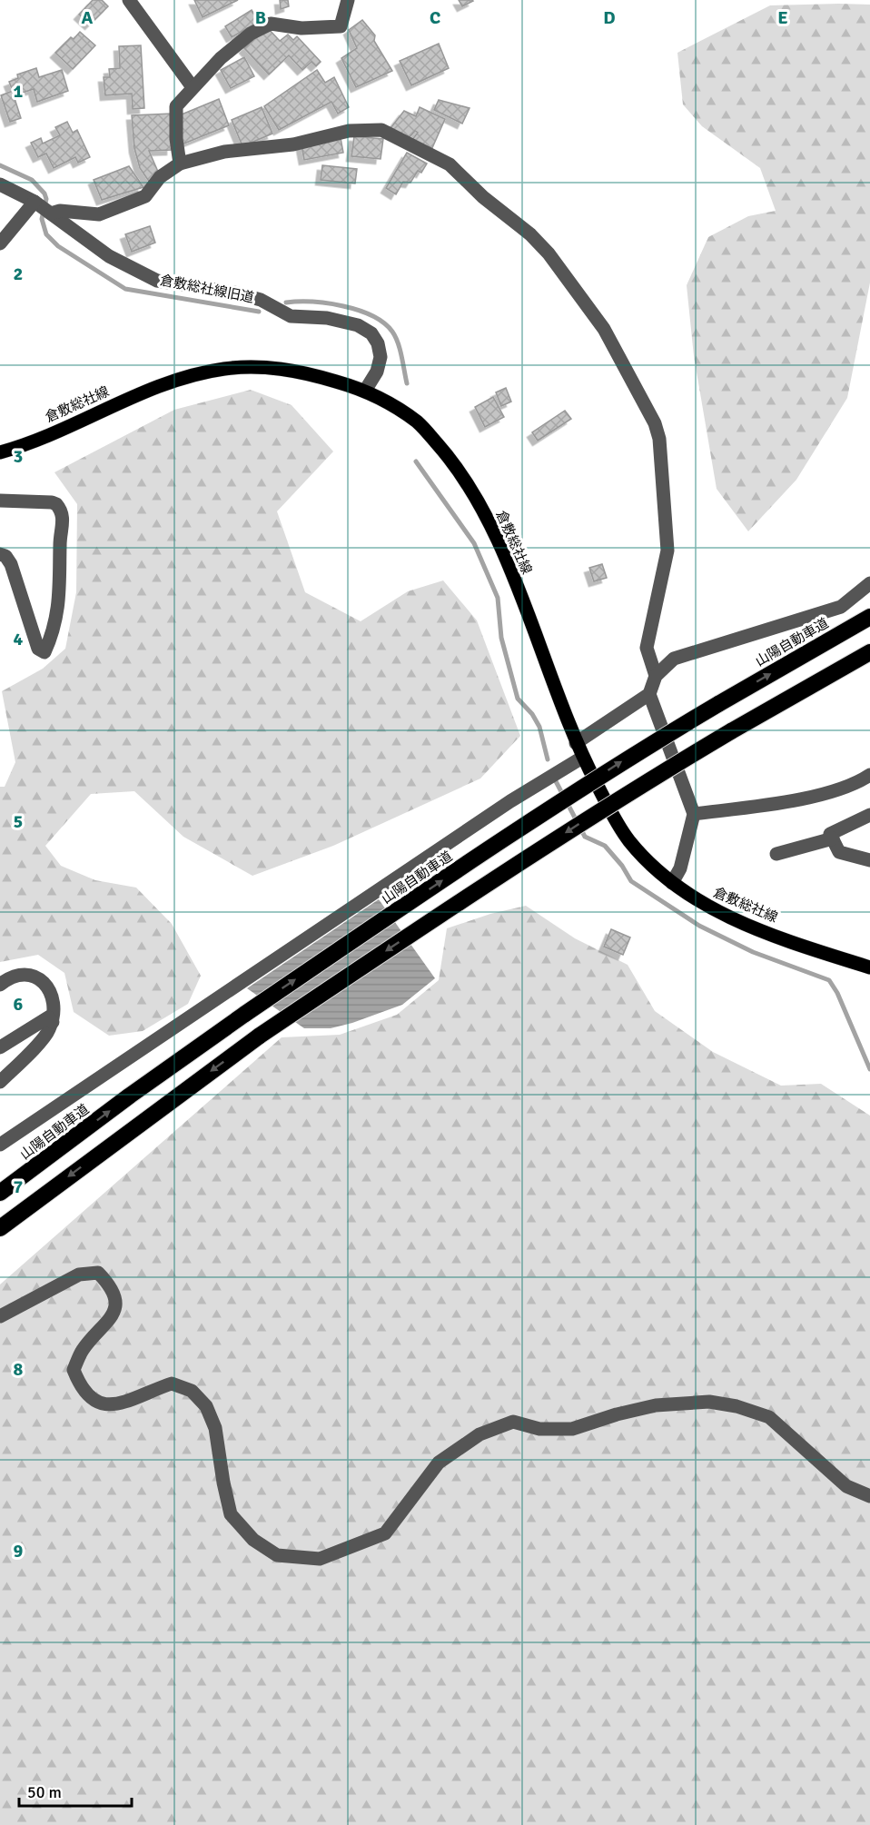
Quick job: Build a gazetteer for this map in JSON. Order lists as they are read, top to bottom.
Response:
{
  "streets": {
    "highway": ["山陽自動車道"],
    "main road": ["倉敷総社線"],
    "street": ["倉敷総社線旧道"]
  },
  "crossings": [
    ["倉敷総社線旧道", "倉敷総社線"]
  ],
  "scale_bar": "50 m",
  "grid": {
    "columns": [
      "A",
      "B",
      "C",
      "D",
      "E"
    ],
    "rows": [
      "1",
      "2",
      "3",
      "4",
      "5",
      "6",
      "7",
      "8",
      "9"
    ]
  }
}
